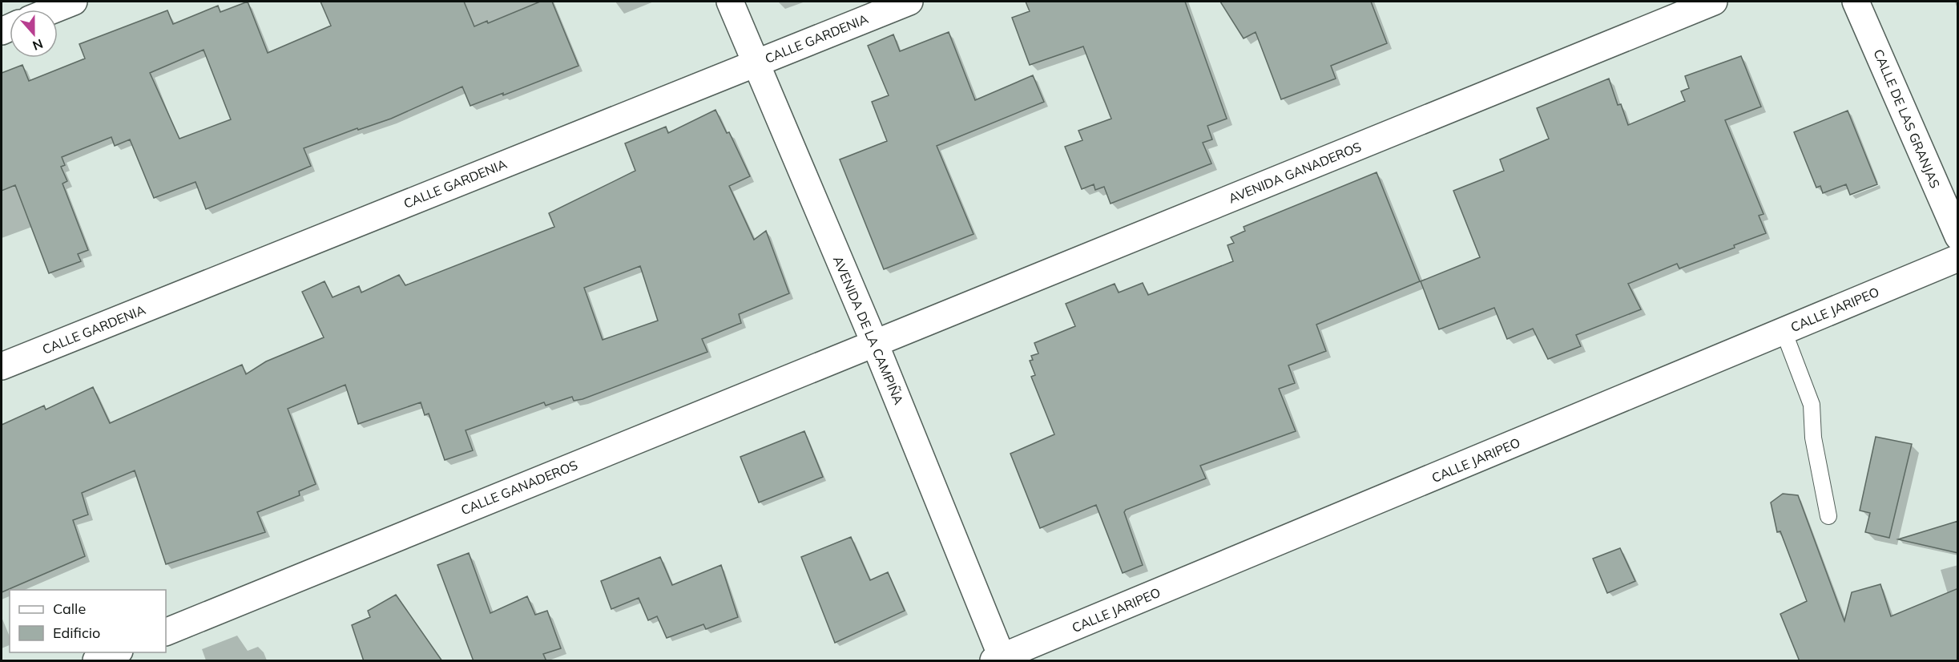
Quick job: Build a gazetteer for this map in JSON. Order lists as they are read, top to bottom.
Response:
{
  "streets": {
    "street": [
      "CALLE GARDENIA",
      "CALLE DE LAS GRANJAS",
      "AVENIDA GANADEROS",
      "CALLE JARIPEO",
      "AVENIDA DE LA CAMPIÑA",
      "CALLE GANADEROS"
    ]
  },
  "crossings": [
    ["CALLE GARDENIA", "AVENIDA DE LA CAMPIÑA"],
    ["AVENIDA GANADEROS", "AVENIDA DE LA CAMPIÑA"],
    ["AVENIDA GANADEROS", "CALLE GANADEROS"],
    ["CALLE JARIPEO", "AVENIDA DE LA CAMPIÑA"],
    ["AVENIDA DE LA CAMPIÑA", "CALLE GANADEROS"]
  ],
  "legend": ["Calle", "Edificio"],
  "north": "bottom"
}
